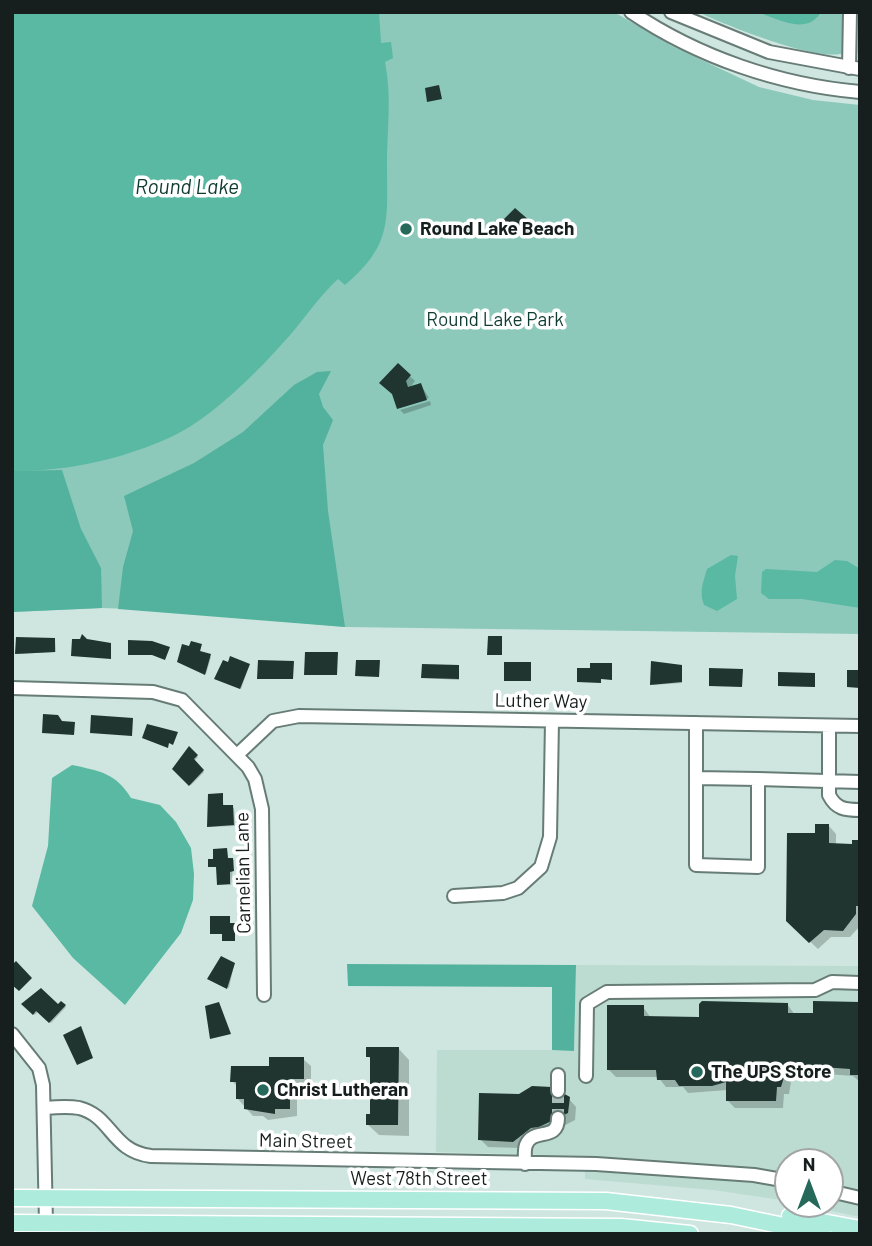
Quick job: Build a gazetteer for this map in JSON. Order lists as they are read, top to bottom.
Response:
{
  "streets": {
    "main road": ["West 78th Street"],
    "street": ["Luther Way", "Carnelian Lane", "Main Street"]
  },
  "crossings": [
    ["Luther Way", "Carnelian Lane"]
  ],
  "water": ["Round Lake"],
  "parks": ["Round Lake Park"],
  "places": ["Round Lake Beach", "The UPS Store", "Christ Lutheran"],
  "north": "top"
}
